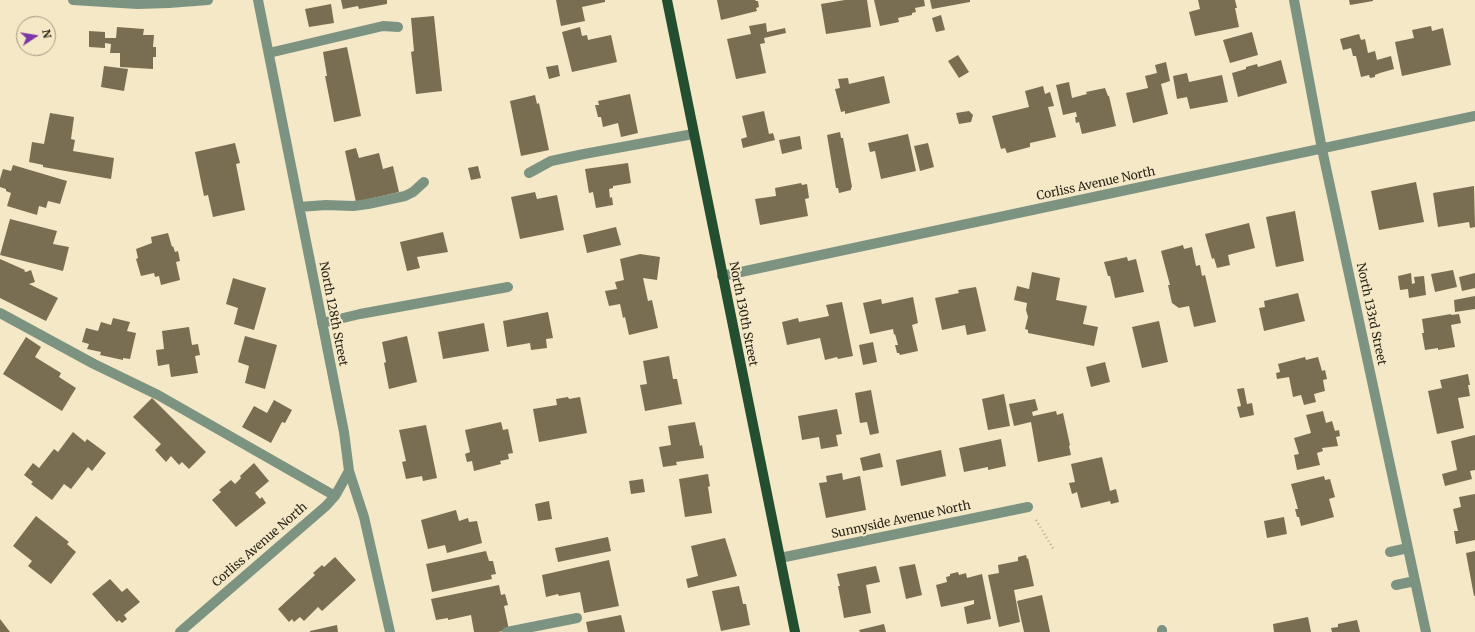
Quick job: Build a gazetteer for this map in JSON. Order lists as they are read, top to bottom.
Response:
{
  "streets": {
    "main road": ["North 130th Street"],
    "street": [
      "Corliss Avenue North",
      "North 128th Street",
      "North 133rd Street",
      "Sunnyside Avenue North"
    ]
  },
  "crossings": [
    ["Corliss Avenue North", "North 128th Street"],
    ["Corliss Avenue North", "North 130th Street"],
    ["Corliss Avenue North", "North 133rd Street"],
    ["North 130th Street", "Sunnyside Avenue North"]
  ],
  "north": "right"
}
